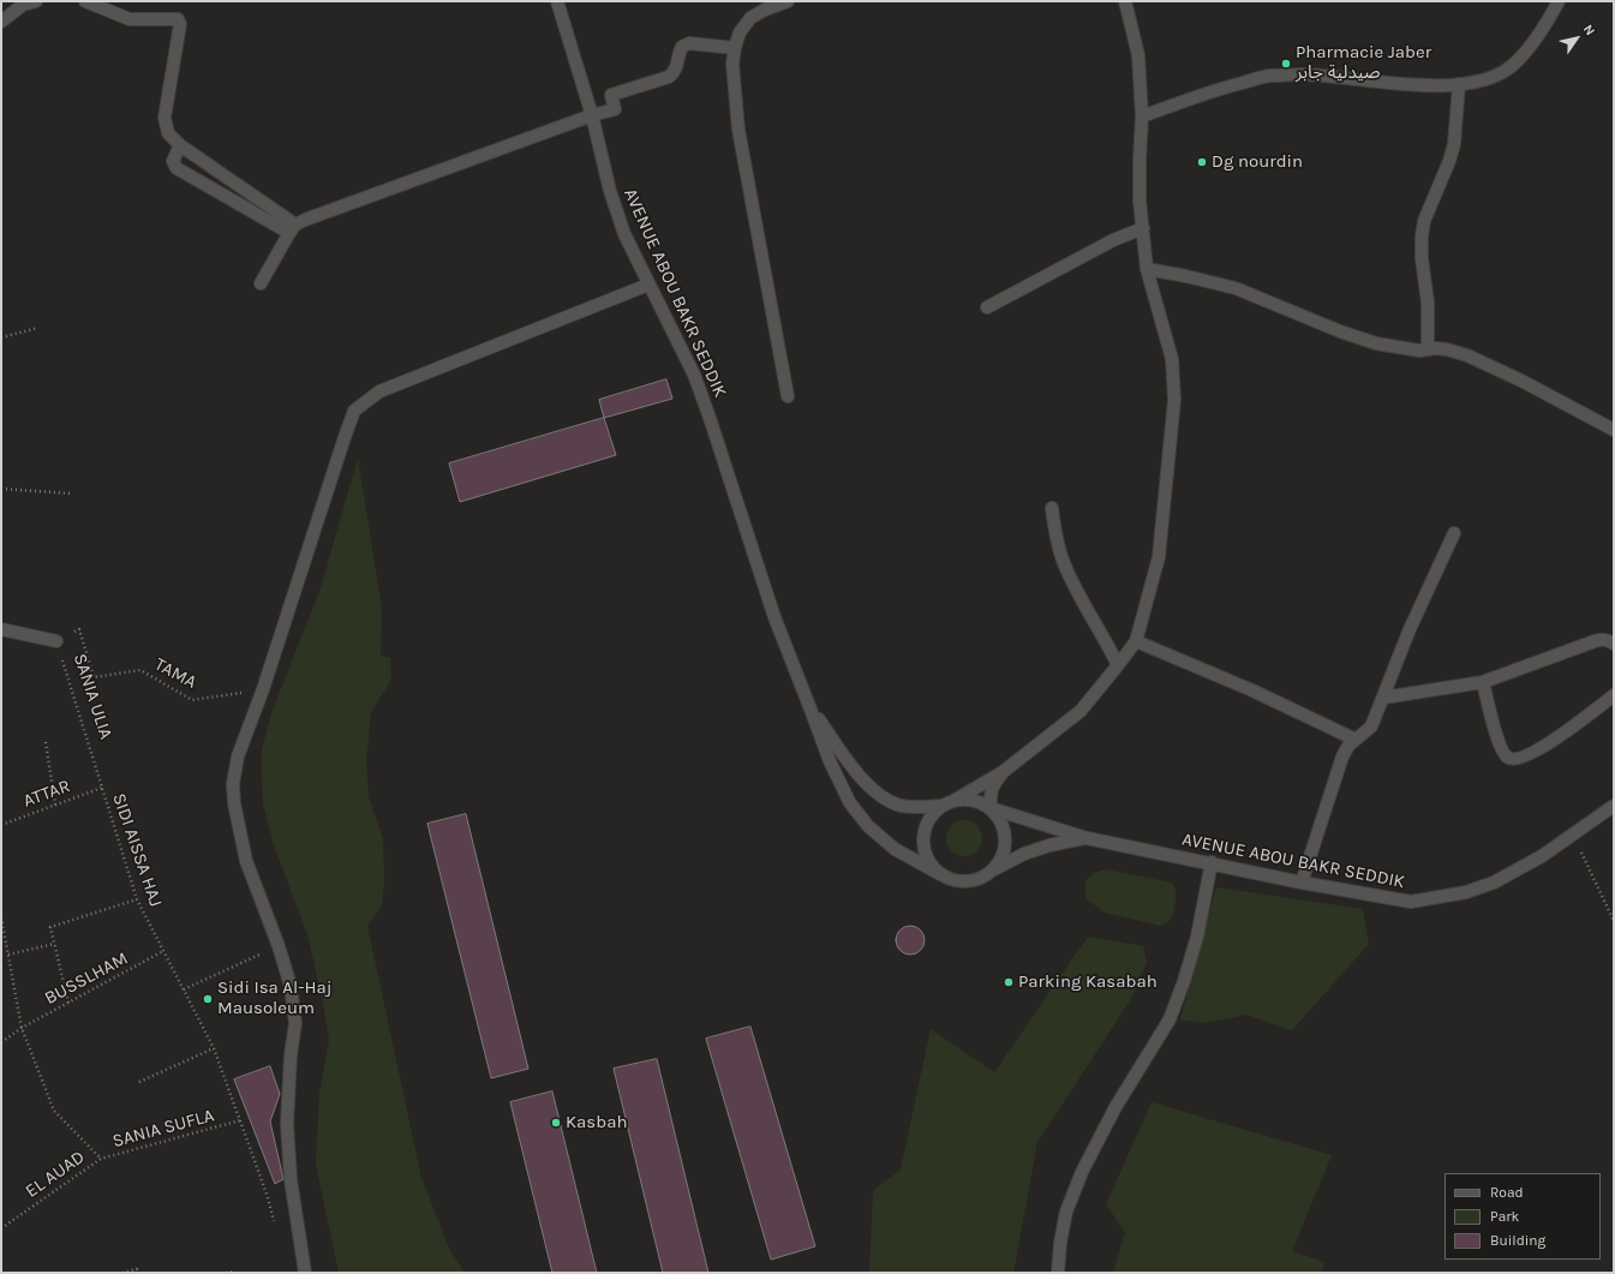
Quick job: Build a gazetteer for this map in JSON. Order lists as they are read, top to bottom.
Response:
{
  "streets": {
    "street": ["AVENUE ABOU BAKR SEDDIK", "SANIA ULIA"],
    "path": [
      "TAMA",
      "ATTAR",
      "SIDI AISSA HAJ",
      "BUSSLHAM",
      "SANIA SUFLA",
      "EL AUAD"
    ]
  },
  "crossings": [
    ["TAMA", "SANIA ULIA"],
    ["SANIA ULIA", "ATTAR"],
    ["SANIA ULIA", "SIDI AISSA HAJ"],
    ["ATTAR", "SIDI AISSA HAJ"],
    ["SIDI AISSA HAJ", "BUSSLHAM"],
    ["SIDI AISSA HAJ", "SANIA SUFLA"],
    ["BUSSLHAM", "SANIA SUFLA"],
    ["SANIA SUFLA", "EL AUAD"]
  ],
  "places": [
    "Pharmacie Jaber صيدلية جابر",
    "Dg nourdin",
    "Parking Kasabah",
    "Sidi Isa Al-Haj Mausoleum",
    "Kasbah"
  ],
  "legend": ["Road", "Park", "Building"],
  "north": "top right"
}
